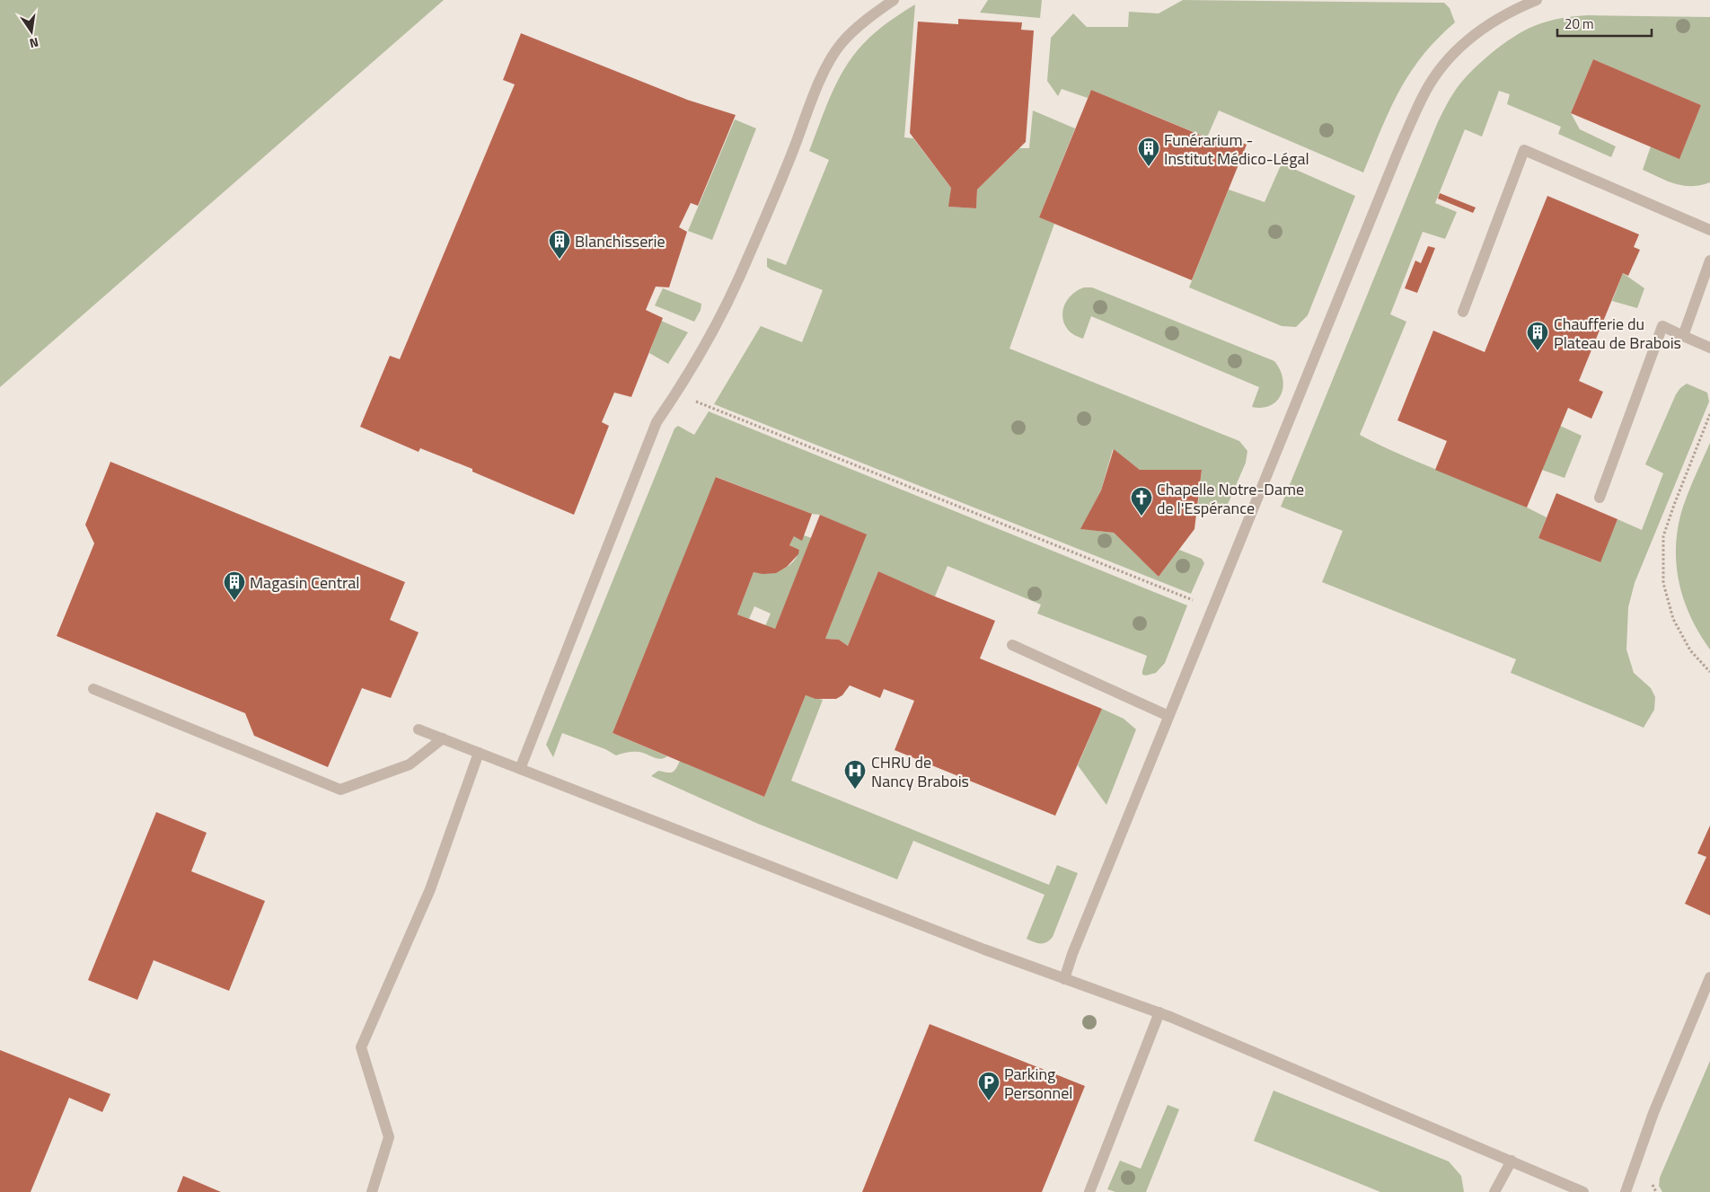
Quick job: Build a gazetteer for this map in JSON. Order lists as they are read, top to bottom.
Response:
{
  "places": {
    "building": [
      "Funérarium - Institut Médico-Légal",
      "Blanchisserie",
      "Chaufferie du Plateau de Brabois",
      "Magasin Central"
    ],
    "church": ["Chapelle Notre-Dame de l'Espérance"],
    "hospital": ["CHRU de Nancy Brabois"],
    "parking": ["Parking Personnel"]
  },
  "scale_bar": "20 m",
  "north": "bottom"
}
